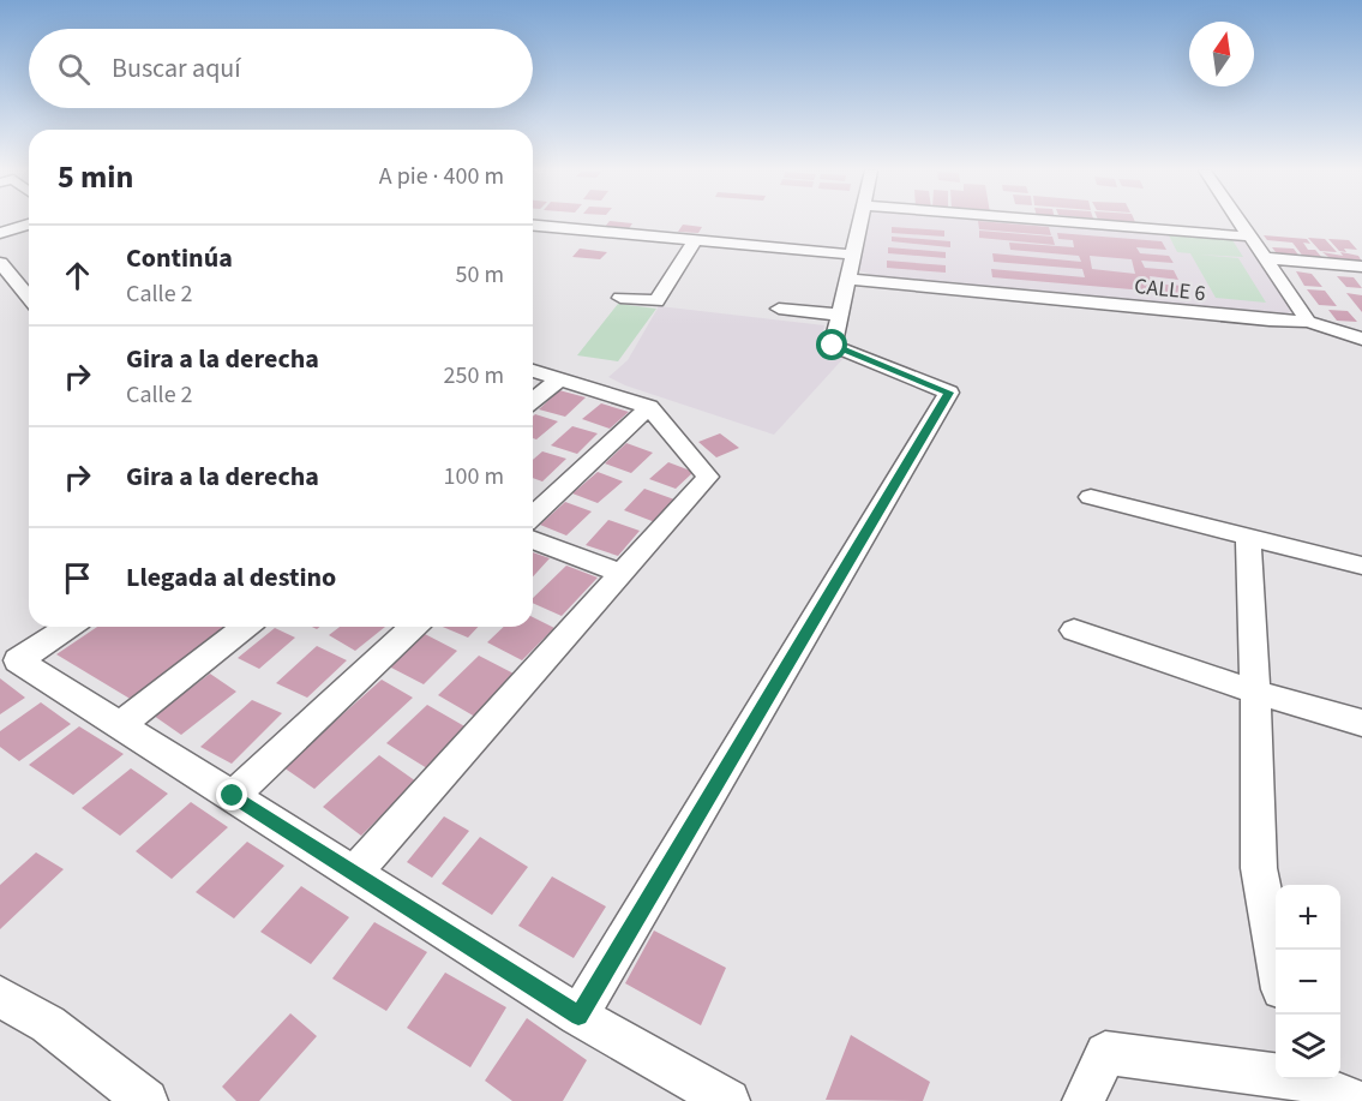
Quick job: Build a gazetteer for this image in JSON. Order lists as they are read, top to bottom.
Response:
{
  "streets": {
    "street": ["CALLE 6"]
  },
  "north": "top",
  "page": {
    "search": "Buscar aquí",
    "heading": ["5 min", "A pie · 400 m"],
    "list": [
      ["Continúa", "Calle 2", "50 m"],
      ["Gira a la derecha", "Calle 2", "250 m"],
      ["Gira a la derecha", "100 m"],
      "Llegada al destino"
    ],
    "map_buttons": ["+", "−"]
  }
}
